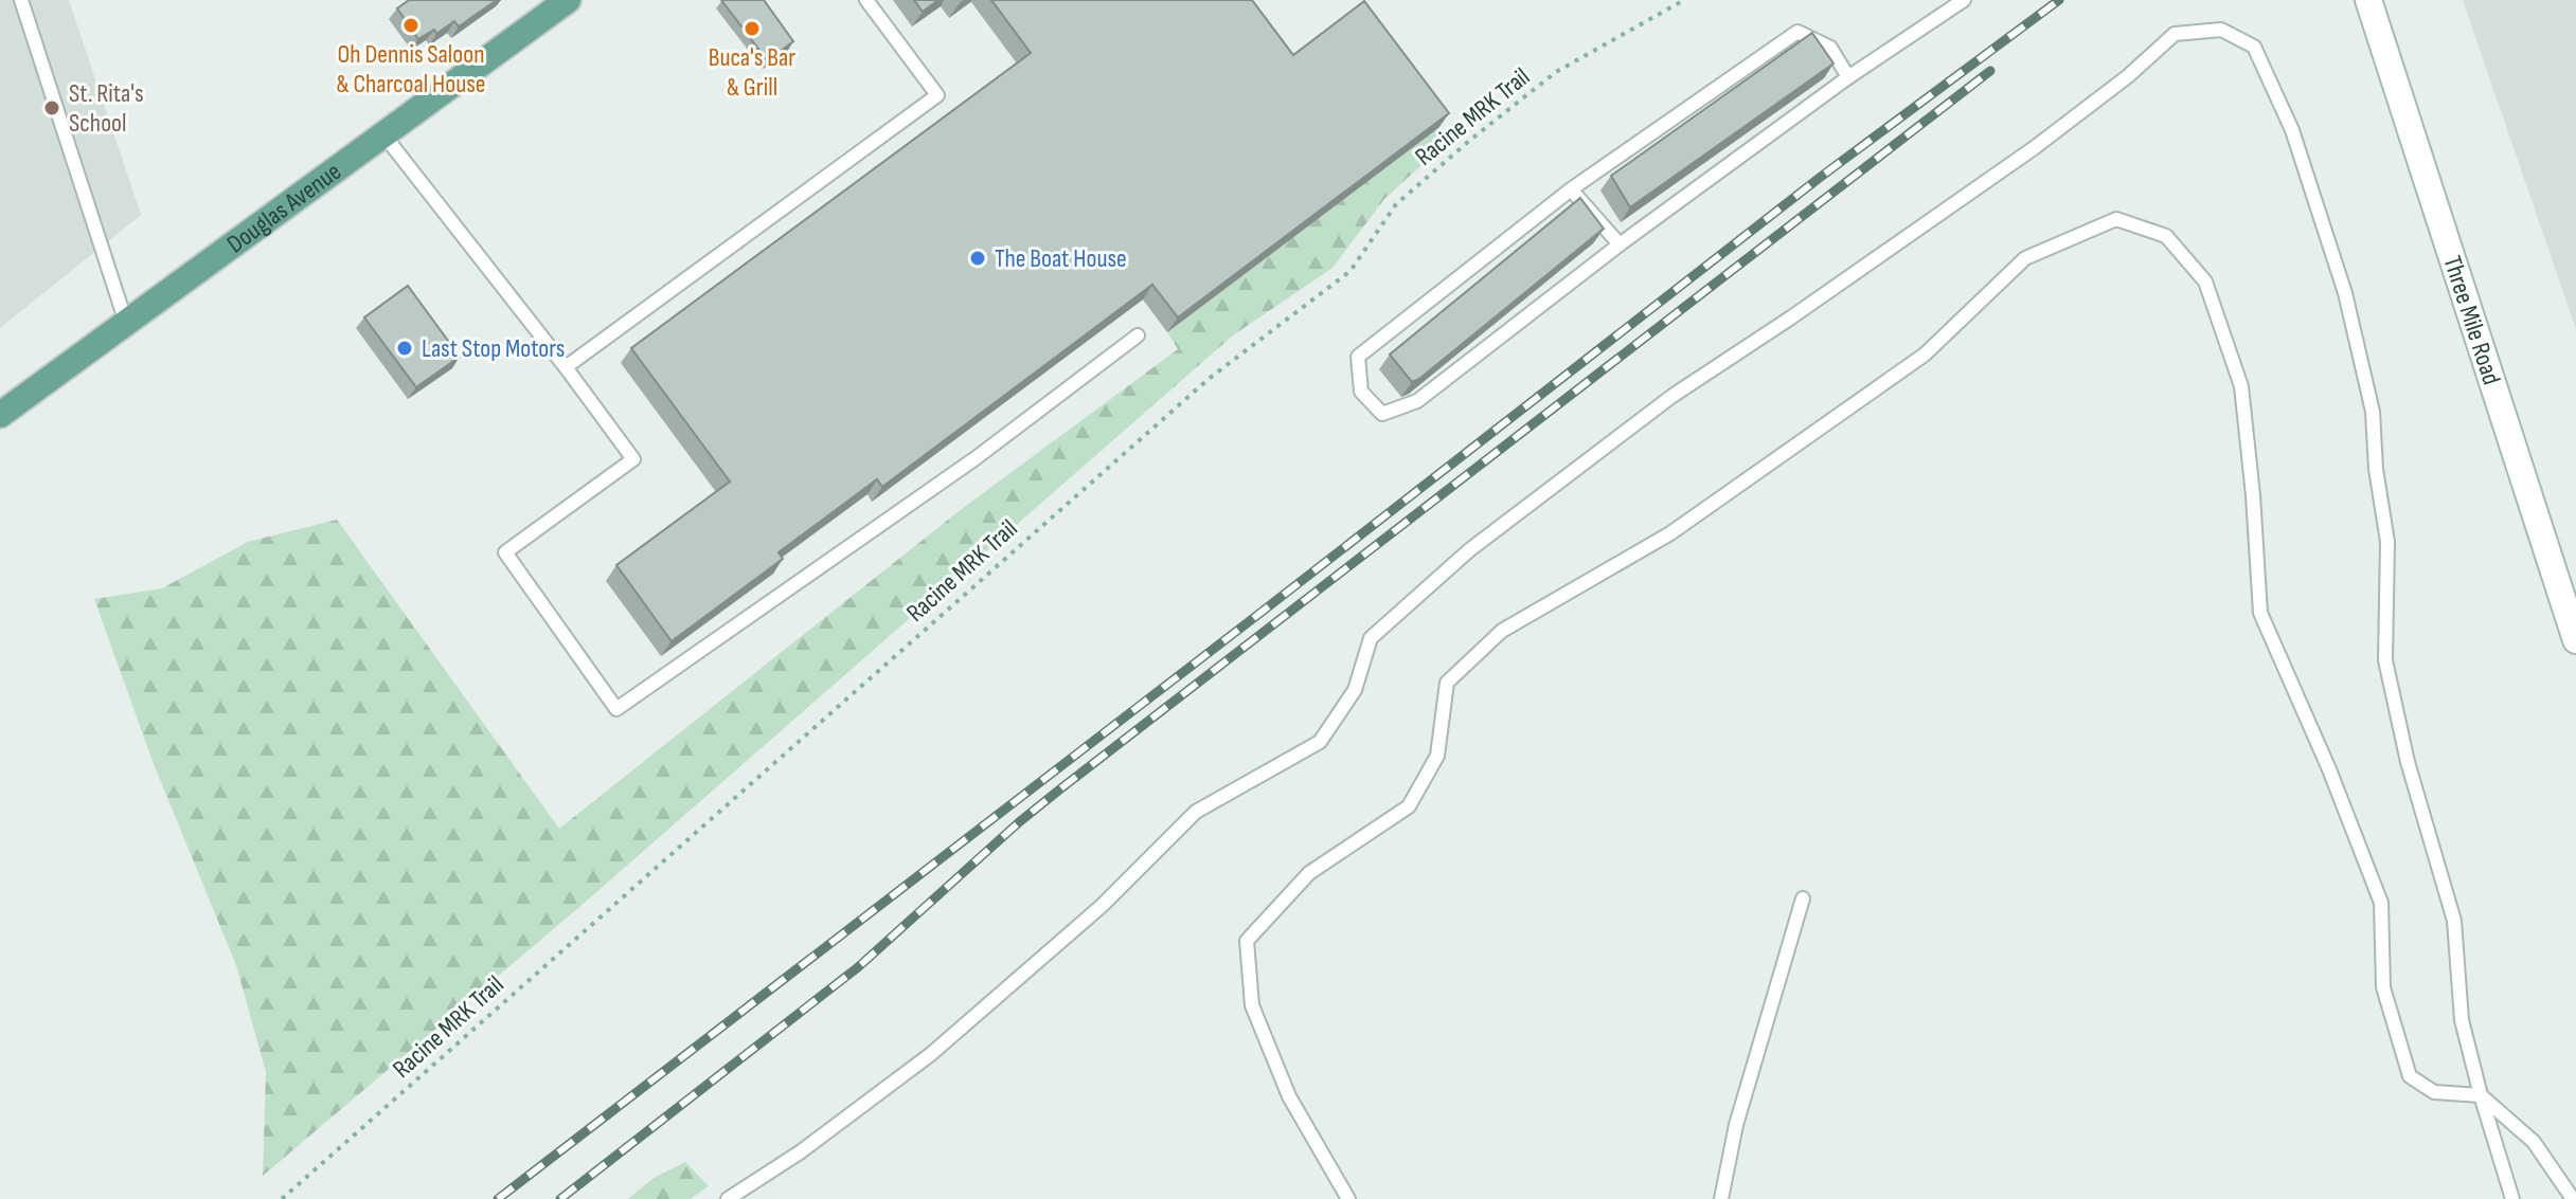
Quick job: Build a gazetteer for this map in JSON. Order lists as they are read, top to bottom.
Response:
{
  "streets": {
    "main road": ["Douglas Avenue"],
    "street": ["Three Mile Road"],
    "path": ["Racine MRK Trail"]
  },
  "places": [
    "Oh Dennis Saloon & Charcoal House",
    "Buca's Bar & Grill",
    "St. Rita's School",
    "The Boat House",
    "Last Stop Motors"
  ]
}
